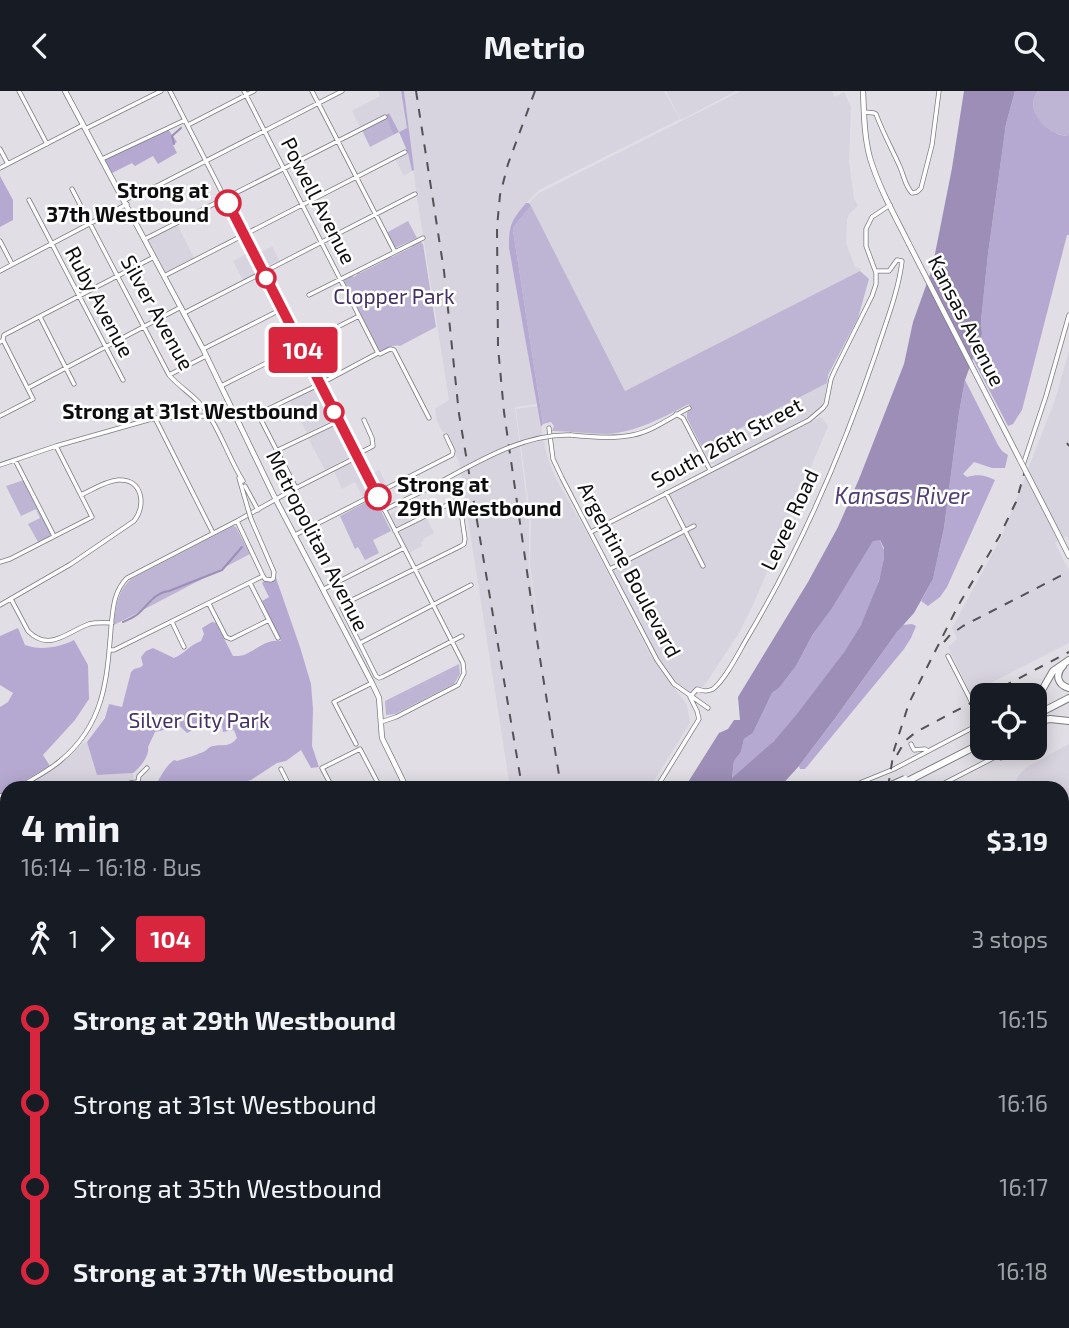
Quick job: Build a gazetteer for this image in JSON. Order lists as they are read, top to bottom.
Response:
{
  "streets": {
    "main road": ["Kansas Avenue", "Metropolitan Avenue"],
    "street": [
      "Powell Avenue",
      "Ruby Avenue",
      "Silver Avenue",
      "South 26th Street",
      "Levee Road",
      "Argentine Boulevard"
    ]
  },
  "crossings": [
    ["Kansas Avenue", "South 26th Street"],
    ["South 26th Street", "Levee Road"],
    ["South 26th Street", "Argentine Boulevard"],
    ["Levee Road", "Argentine Boulevard"]
  ],
  "water": ["Kansas River"],
  "parks": ["Clopper Park", "Silver City Park"],
  "places": ["Strong at 37th Westbound", "Strong at 31st Westbound", "Strong at 29th Westbound"],
  "lines": ["bus line 104"],
  "page": {
    "header": "Metrio",
    "on_map": "104",
    "heading": ["4 min", "16:14 – 16:18 · Bus", "$3.19"],
    "legs": ["1", "104", "3 stops"],
    "list": [
      {
        "name": "Strong at 29th Westbound",
        "value": "16:15"
      },
      {
        "name": "Strong at 31st Westbound",
        "value": "16:16"
      },
      {
        "name": "Strong at 35th Westbound",
        "value": "16:17"
      },
      {
        "name": "Strong at 37th Westbound",
        "value": "16:18"
      }
    ]
  }
}
